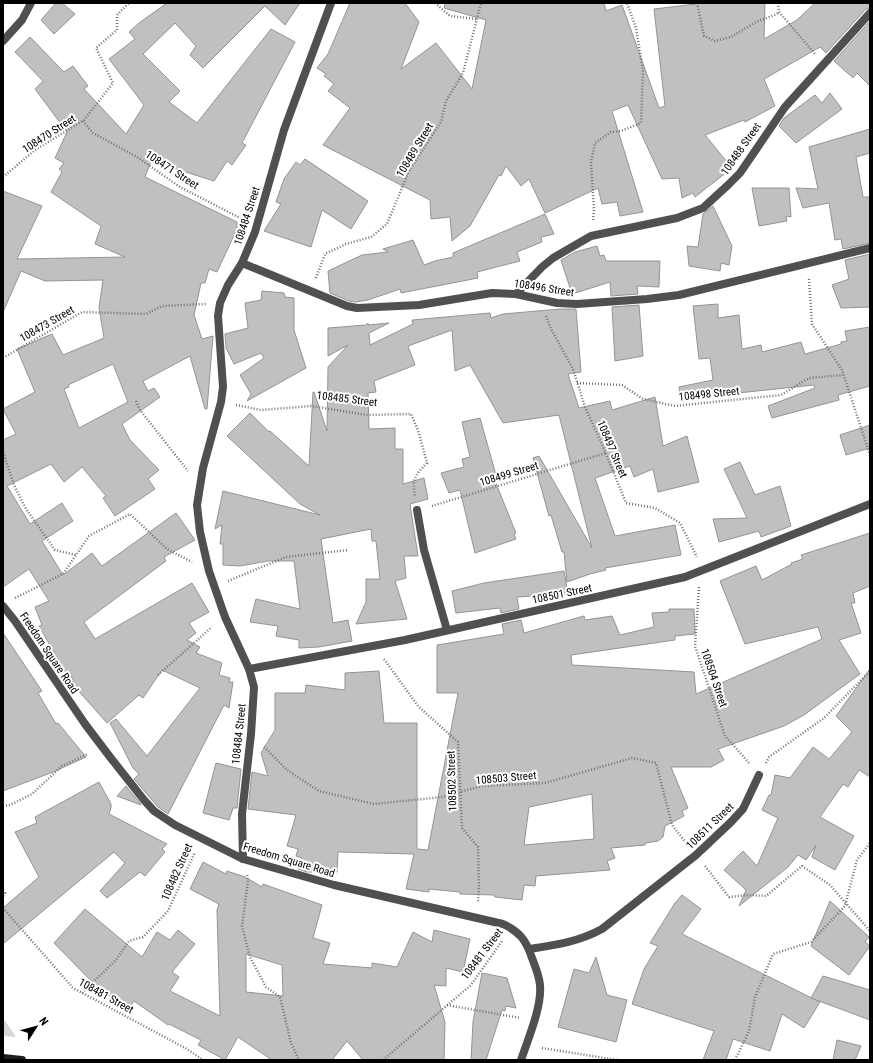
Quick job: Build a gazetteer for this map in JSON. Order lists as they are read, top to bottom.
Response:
{
  "streets": {
    "street": [
      "108488 Street",
      "108484 Street",
      "108496 Street",
      "108501 Street",
      "Freedom Square Road",
      "108511 Street"
    ],
    "path": [
      "108470 Street",
      "108489 Street",
      "108471 Street",
      "108473 Street",
      "108498 Street",
      "108485 Street",
      "108497 Street",
      "108499 Street",
      "108504 Street",
      "108503 Street",
      "108502 Street",
      "108482 Street",
      "108481 Street"
    ]
  },
  "crossings": [
    ["108470 Street", "108471 Street"],
    ["108488 Street", "108496 Street"],
    ["108489 Street", "108496 Street"],
    ["108471 Street", "108484 Street"],
    ["108484 Street", "108496 Street"],
    ["108484 Street", "108473 Street"],
    ["108484 Street", "108485 Street"],
    ["108484 Street", "108501 Street"],
    ["108484 Street", "Freedom Square Road"],
    ["108484 Street", "108503 Street"],
    ["108496 Street", "108497 Street"],
    ["108498 Street", "108497 Street"],
    ["108485 Street", "108499 Street"],
    ["108497 Street", "108499 Street"],
    ["108497 Street", "108501 Street"],
    ["108497 Street", "108504 Street"],
    ["108501 Street", "108504 Street"],
    ["108501 Street", "108502 Street"],
    ["Freedom Square Road", "108502 Street"],
    ["Freedom Square Road", "108511 Street"],
    ["Freedom Square Road", "108482 Street"],
    ["Freedom Square Road", "108481 Street"],
    ["108504 Street", "108511 Street"],
    ["108503 Street", "108502 Street"],
    ["108503 Street", "108511 Street"],
    ["108482 Street", "108481 Street"]
  ],
  "north": "top right"
}
